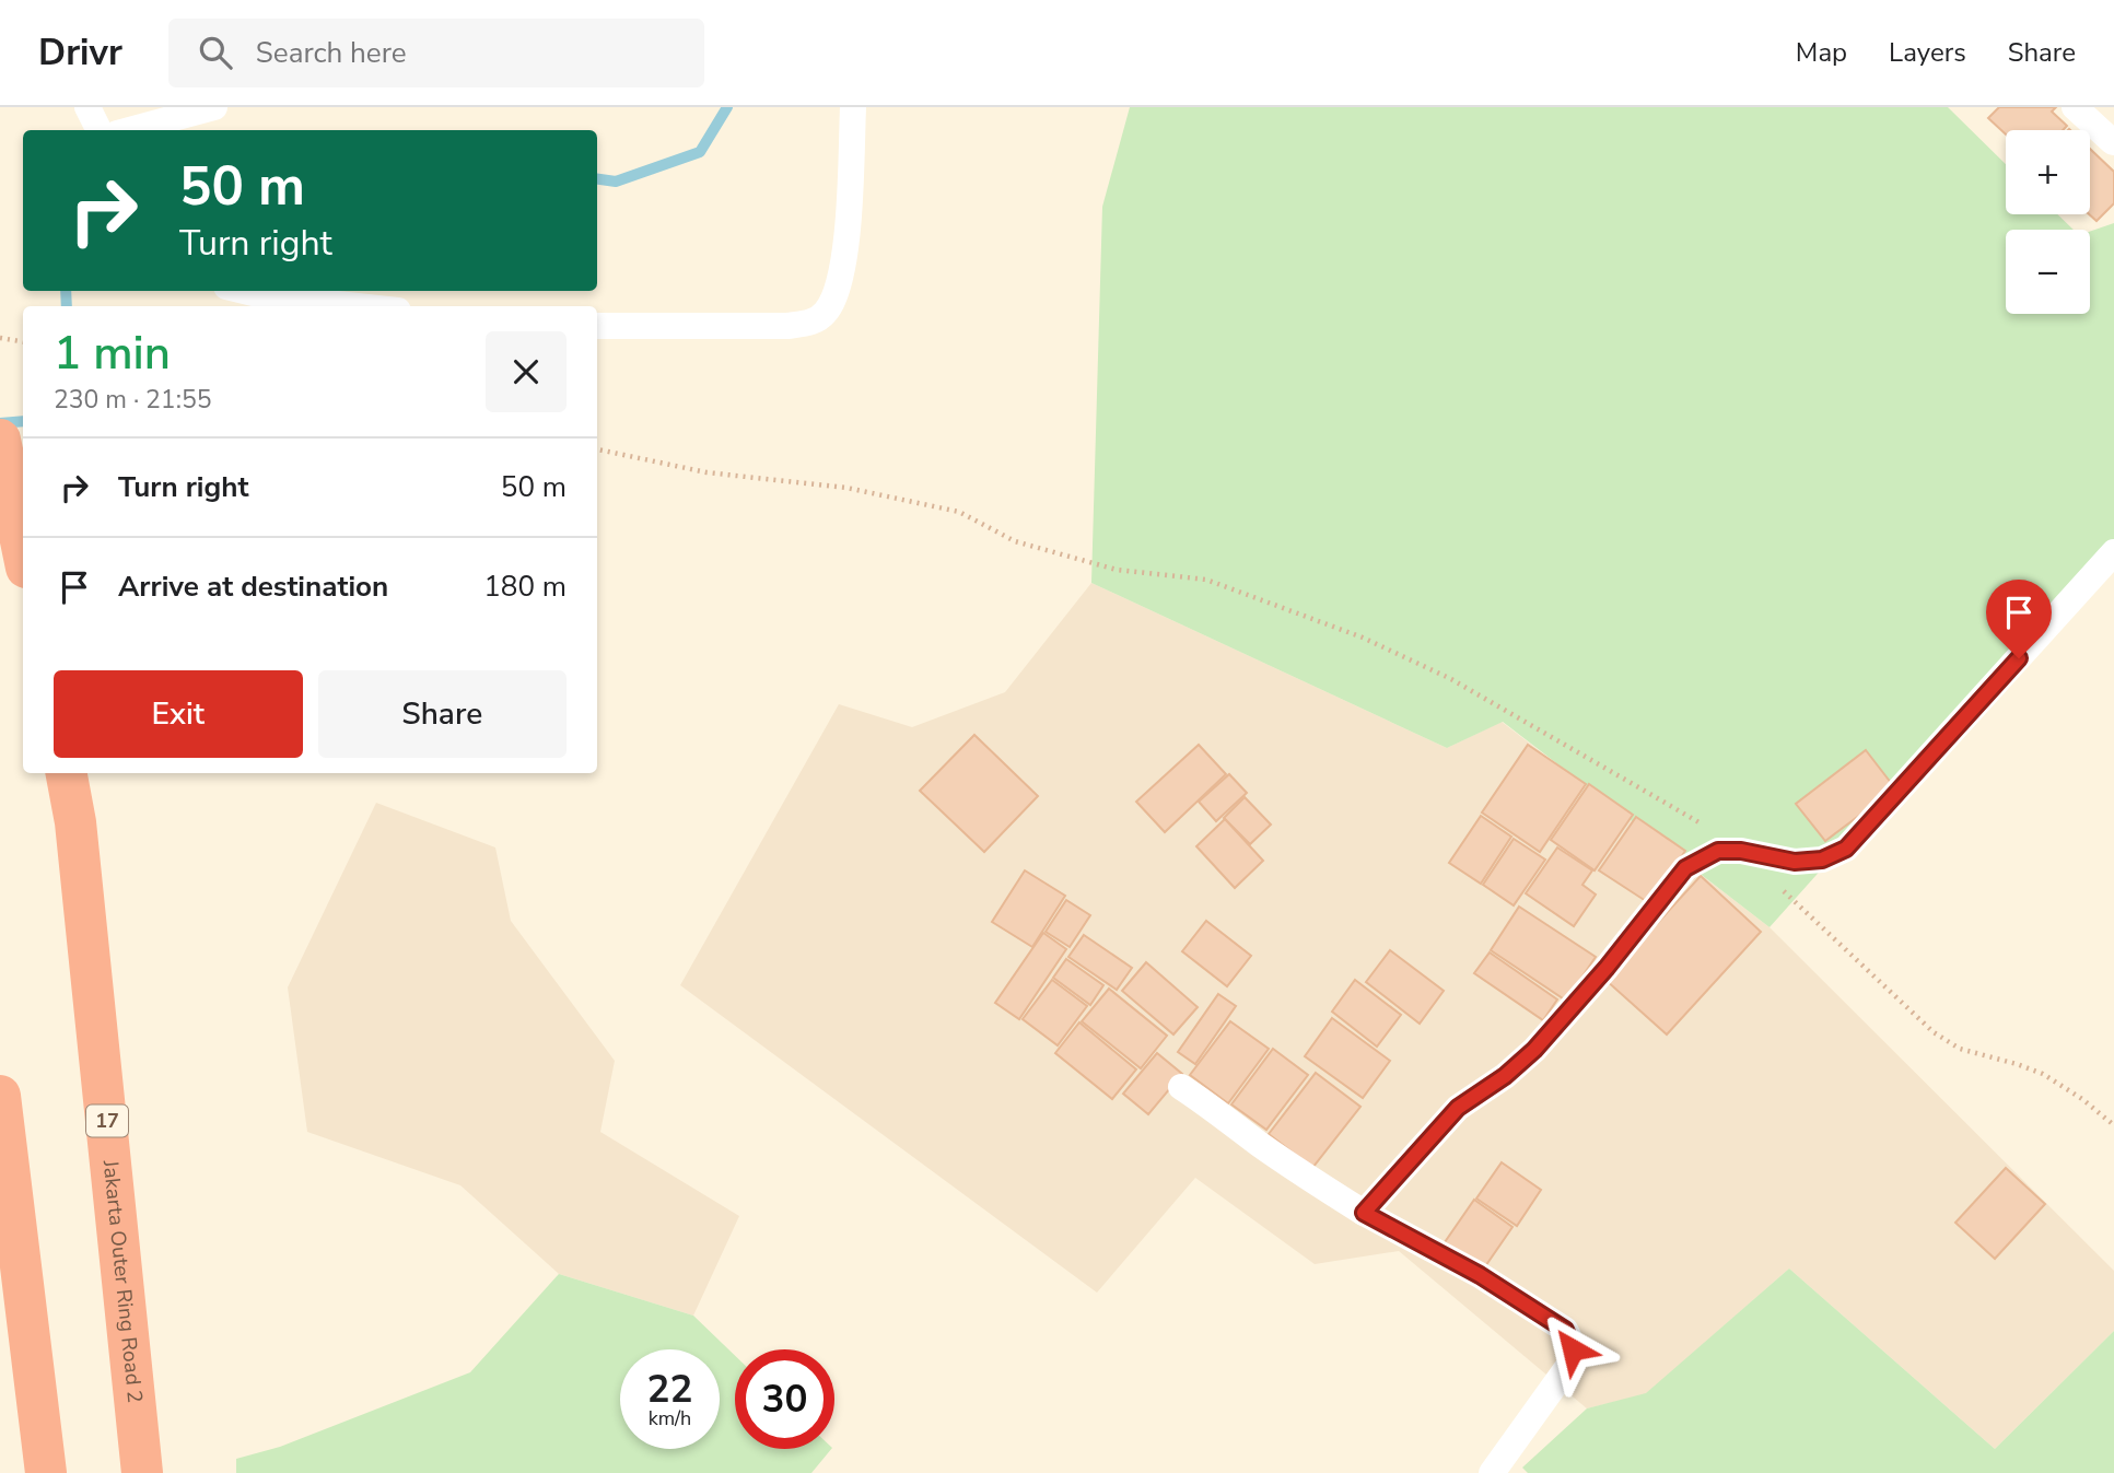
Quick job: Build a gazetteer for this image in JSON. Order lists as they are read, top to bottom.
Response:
{
  "streets": {
    "highway": ["17", "Jakarta Outer Ring Road 2"]
  },
  "page": {
    "header": "Drivr",
    "search": "Search here",
    "nav": ["Map", "Layers", "Share"],
    "map_buttons": ["+", "−"],
    "turn": ["50 m", "Turn right"],
    "heading": ["1 min", "230 m · 21:55"],
    "list": [
      {
        "name": "Turn right",
        "value": "50 m"
      },
      {
        "name": "Arrive at destination",
        "value": "180 m"
      }
    ],
    "buttons": ["Exit", "Share"],
    "speed": "22 km/h",
    "limit": "30"
  }
}
